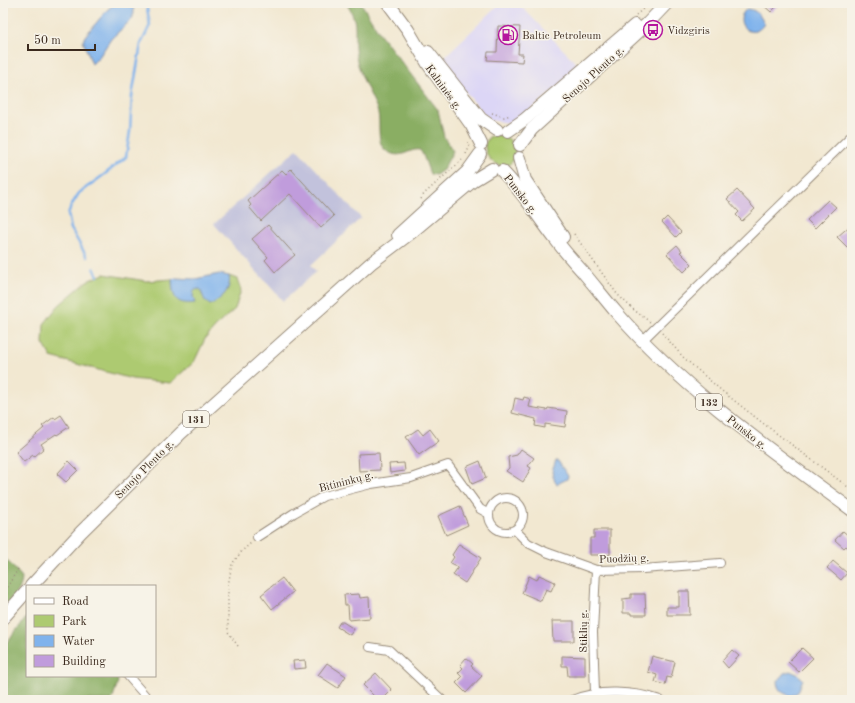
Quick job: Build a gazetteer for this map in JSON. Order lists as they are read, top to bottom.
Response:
{
  "streets": {
    "main road": [
      "Senojo Plento g.",
      "Kalninės g.",
      "Punsko g.",
      "132",
      "131"
    ],
    "street": ["Bitininkų g.", "Puodžių g.", "Stiklių g."]
  },
  "crossings": [
    ["Senojo Plento g.", "Kalninės g."],
    ["Senojo Plento g.", "Punsko g."],
    ["Kalninės g.", "Punsko g."],
    ["Bitininkų g.", "Puodžių g."],
    ["Puodžių g.", "Stiklių g."]
  ],
  "places": {
    "bus stop": ["Vidzgiris"],
    "fuel station": ["Baltic Petroleum"]
  },
  "legend": [
    "Road",
    "Park",
    "Water",
    "Building"
  ],
  "scale_bar": "50 m"
}
